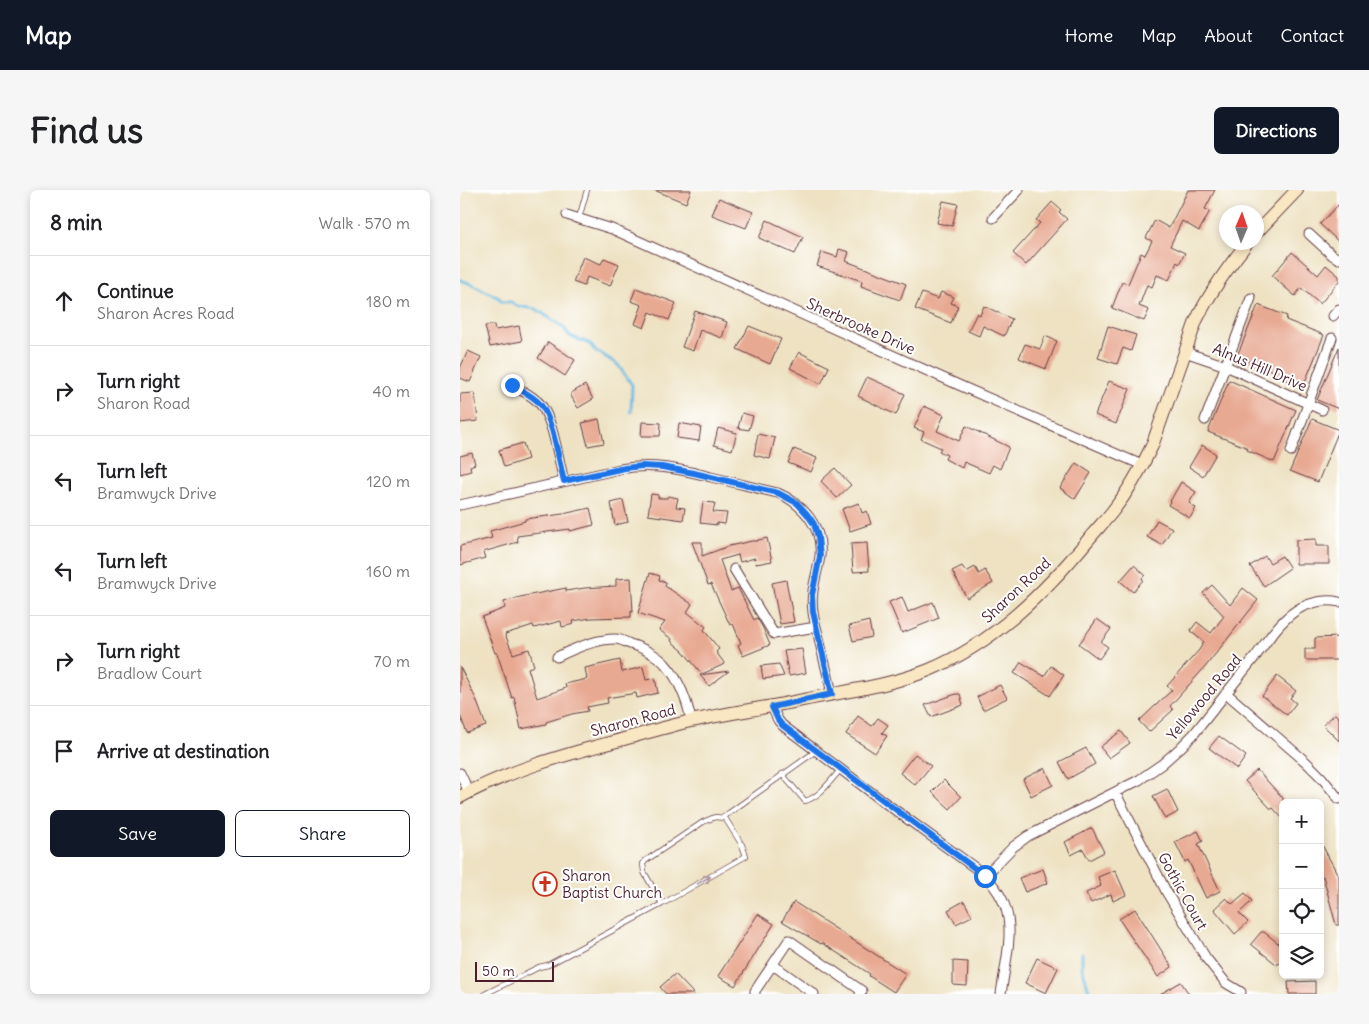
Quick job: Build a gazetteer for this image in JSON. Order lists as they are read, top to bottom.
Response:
{
  "streets": {
    "main road": ["Sharon Road"],
    "street": [
      "Sherbrooke Drive",
      "Alnus Hill Drive",
      "Yellowood Road",
      "Gothic Court"
    ]
  },
  "crossings": [
    ["Sherbrooke Drive", "Sharon Road"],
    ["Alnus Hill Drive", "Sharon Road"],
    ["Yellowood Road", "Gothic Court"]
  ],
  "places": {
    "church": ["Sharon Baptist Church"]
  },
  "scale_bar": "50 m",
  "north": "top",
  "page": {
    "header": "Map",
    "nav": [
      "Home",
      "Map",
      "About",
      "Contact"
    ],
    "buttons": [
      "Directions",
      ["Save", "Share"]
    ],
    "title": "Find us",
    "heading": ["8 min", "Walk · 570 m"],
    "list": [
      ["Continue", "Sharon Acres Road", "180 m"],
      ["Turn right", "Sharon Road", "40 m"],
      ["Turn left", "Bramwyck Drive", "120 m"],
      ["Turn left", "Bramwyck Drive", "160 m"],
      ["Turn right", "Bradlow Court", "70 m"],
      "Arrive at destination"
    ],
    "map_buttons": ["+", "−"],
    "scale": "50 m"
  }
}
